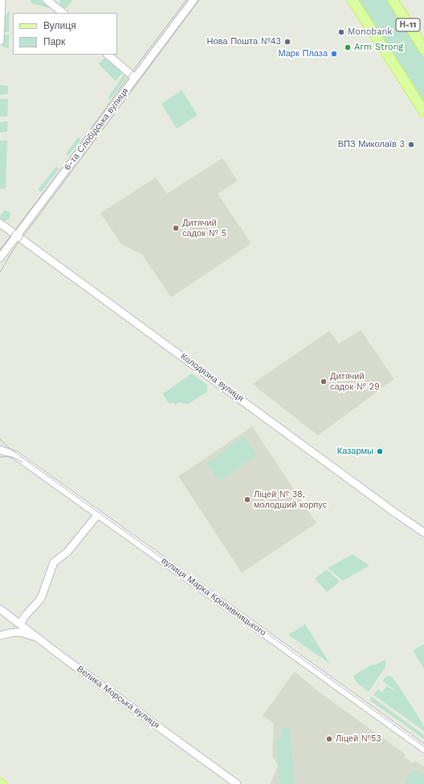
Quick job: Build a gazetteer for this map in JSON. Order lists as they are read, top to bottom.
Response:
{
  "streets": {
    "main road": ["Н-11"],
    "street": [
      "6-та Слобідська вулиця",
      "Колодязна вулиця",
      "вулиця Марка Кропивницького",
      "Велика Морська вулиця"
    ]
  },
  "crossings": [
    ["6-та Слобідська вулиця", "Колодязна вулиця"]
  ],
  "places": [
    "Monobank",
    "Нова Пошта №43",
    "Arm Strong",
    "Марк Плаза",
    "ВПЗ Миколаїв 3",
    "Дитячий садок № 5",
    "Дитячий садок № 29",
    "Казармы",
    "Ліцей № 38, молодший корпус",
    "Ліцей №53"
  ],
  "legend": ["Вулиця", "Парк"]
}
